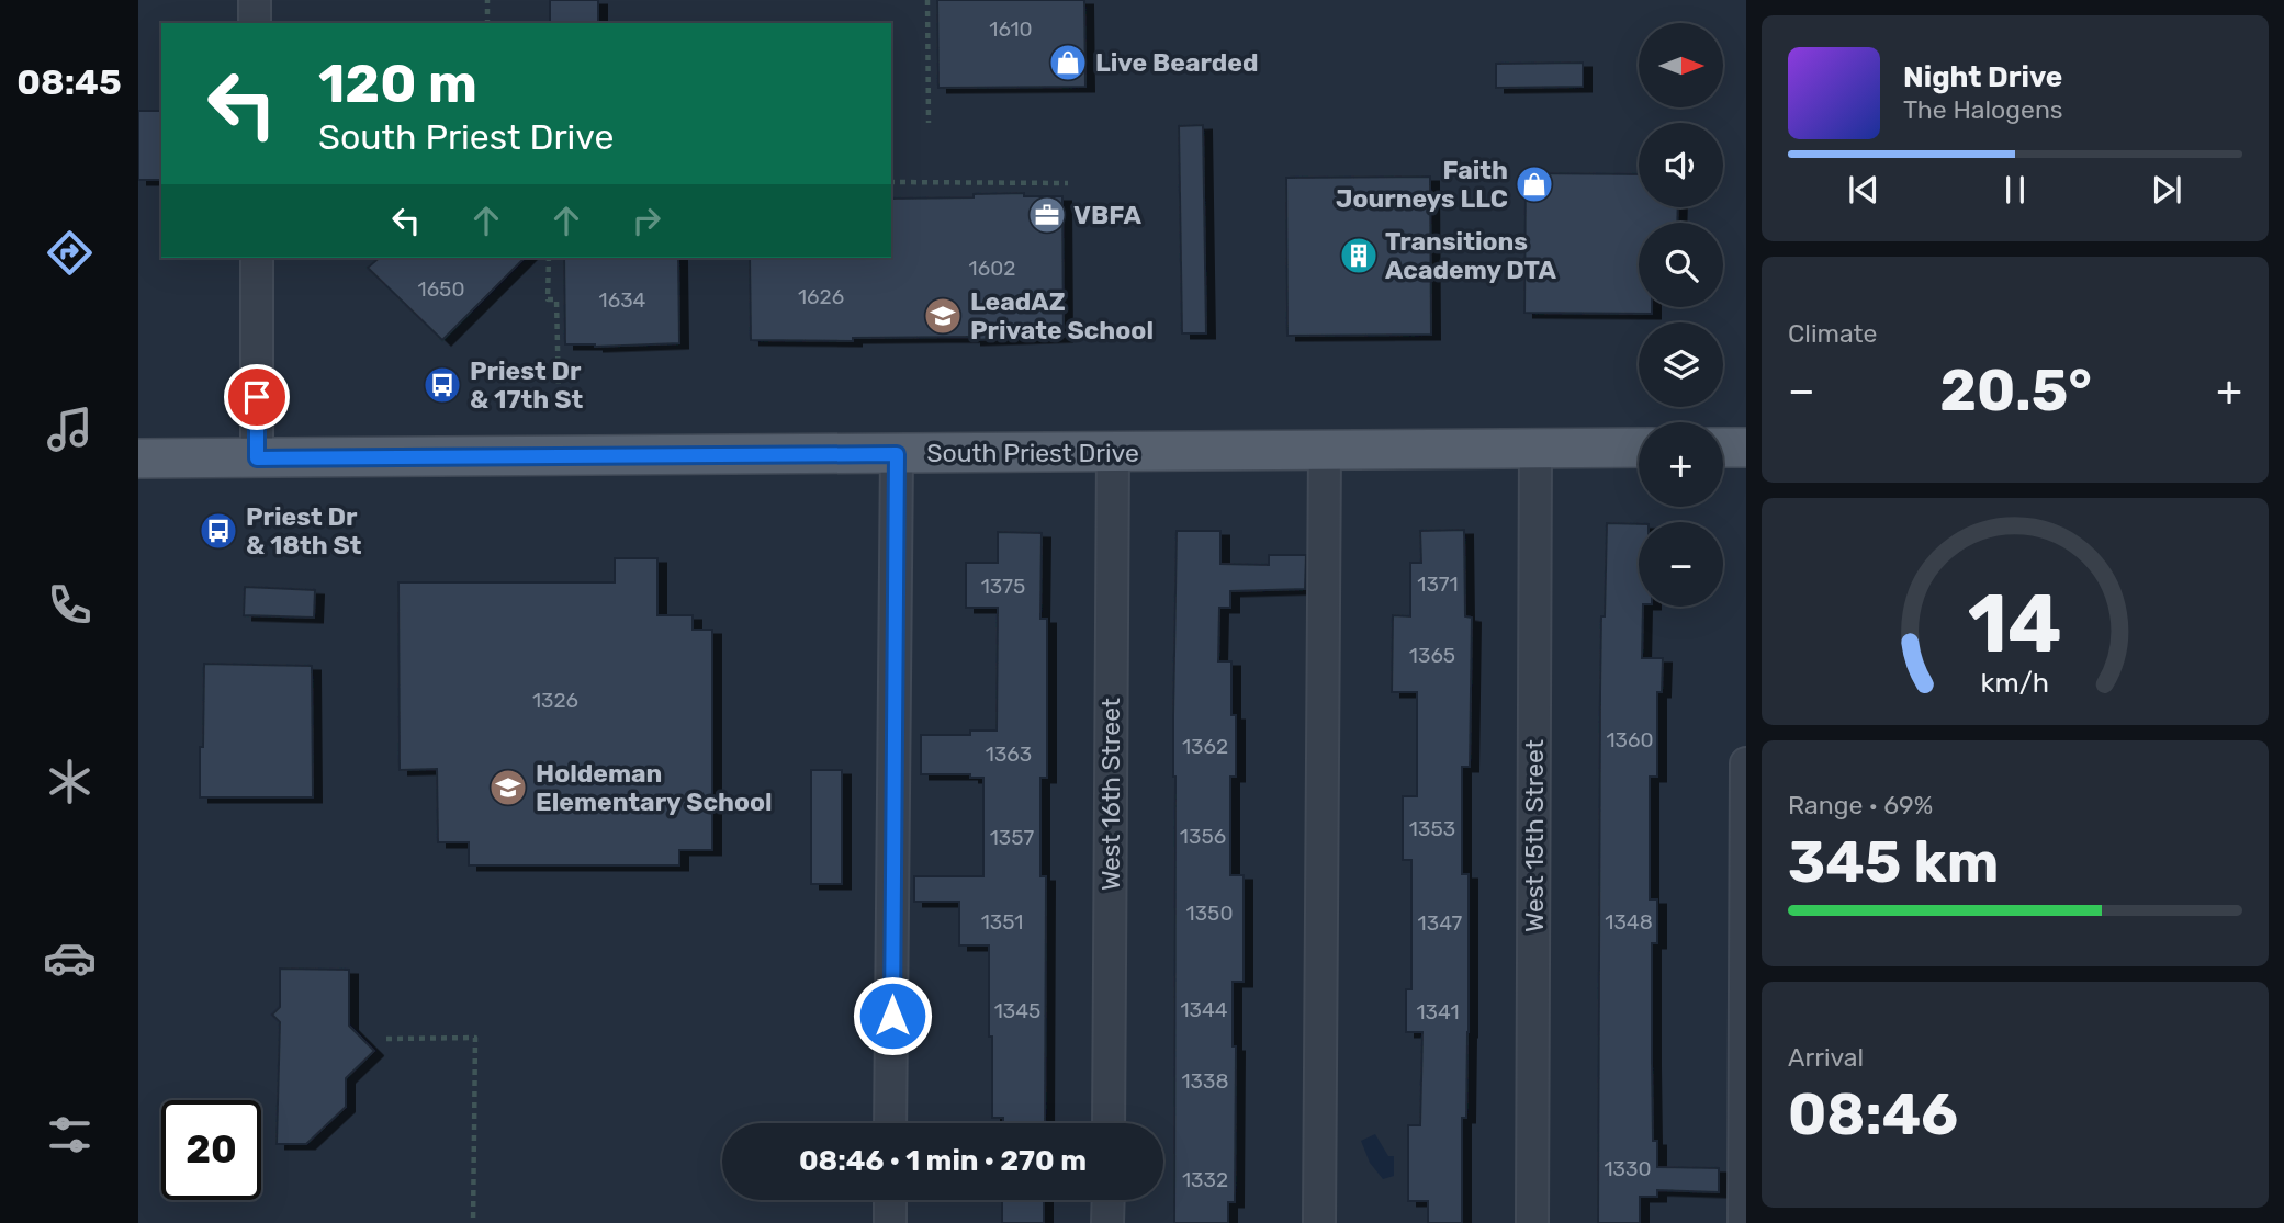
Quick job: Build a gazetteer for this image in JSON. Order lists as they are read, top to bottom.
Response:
{
  "streets": {
    "main road": ["South Priest Drive"],
    "street": ["West 16th Street", "West 15th Street"]
  },
  "crossings": [
    ["South Priest Drive", "West 16th Street"],
    ["South Priest Drive", "West 15th Street"]
  ],
  "places": {
    "shop": ["Live Bearded", "Faith Journeys LLC"],
    "office": ["VBFA"],
    "building": ["Transitions Academy DTA"],
    "school or university": ["LeadAZ Private School", "Holdeman Elementary School"],
    "bus stop": ["Priest Dr & 17th St", "Priest Dr & 18th St"]
  },
  "house_numbers": [
    "1610",
    "1602",
    "1650",
    "1626",
    "1634",
    "1371",
    "1375",
    "1365",
    "1326",
    "1360",
    "1362",
    "1363",
    "1353",
    "1356",
    "1357",
    "1350",
    "1351",
    "1348",
    "1347",
    "1344",
    "1345",
    "1341",
    "1338",
    "1330",
    "1332"
  ],
  "north": "right",
  "page": {
    "tabs": "08:45",
    "map_buttons": ["+", "−"],
    "turn": ["120 m", "South Priest Drive"],
    "song": ["Night Drive", "The Halogens"],
    "tile": [
      "Climate",
      ["Range · 69%", "345 km"],
      ["Arrival", "08:46"]
    ],
    "heat": ["−", "20.5°", "+"],
    "limit": "20",
    "trip": "08:46 · 1 min · 270 m",
    "gauge": ["14", "km/h"]
  }
}
